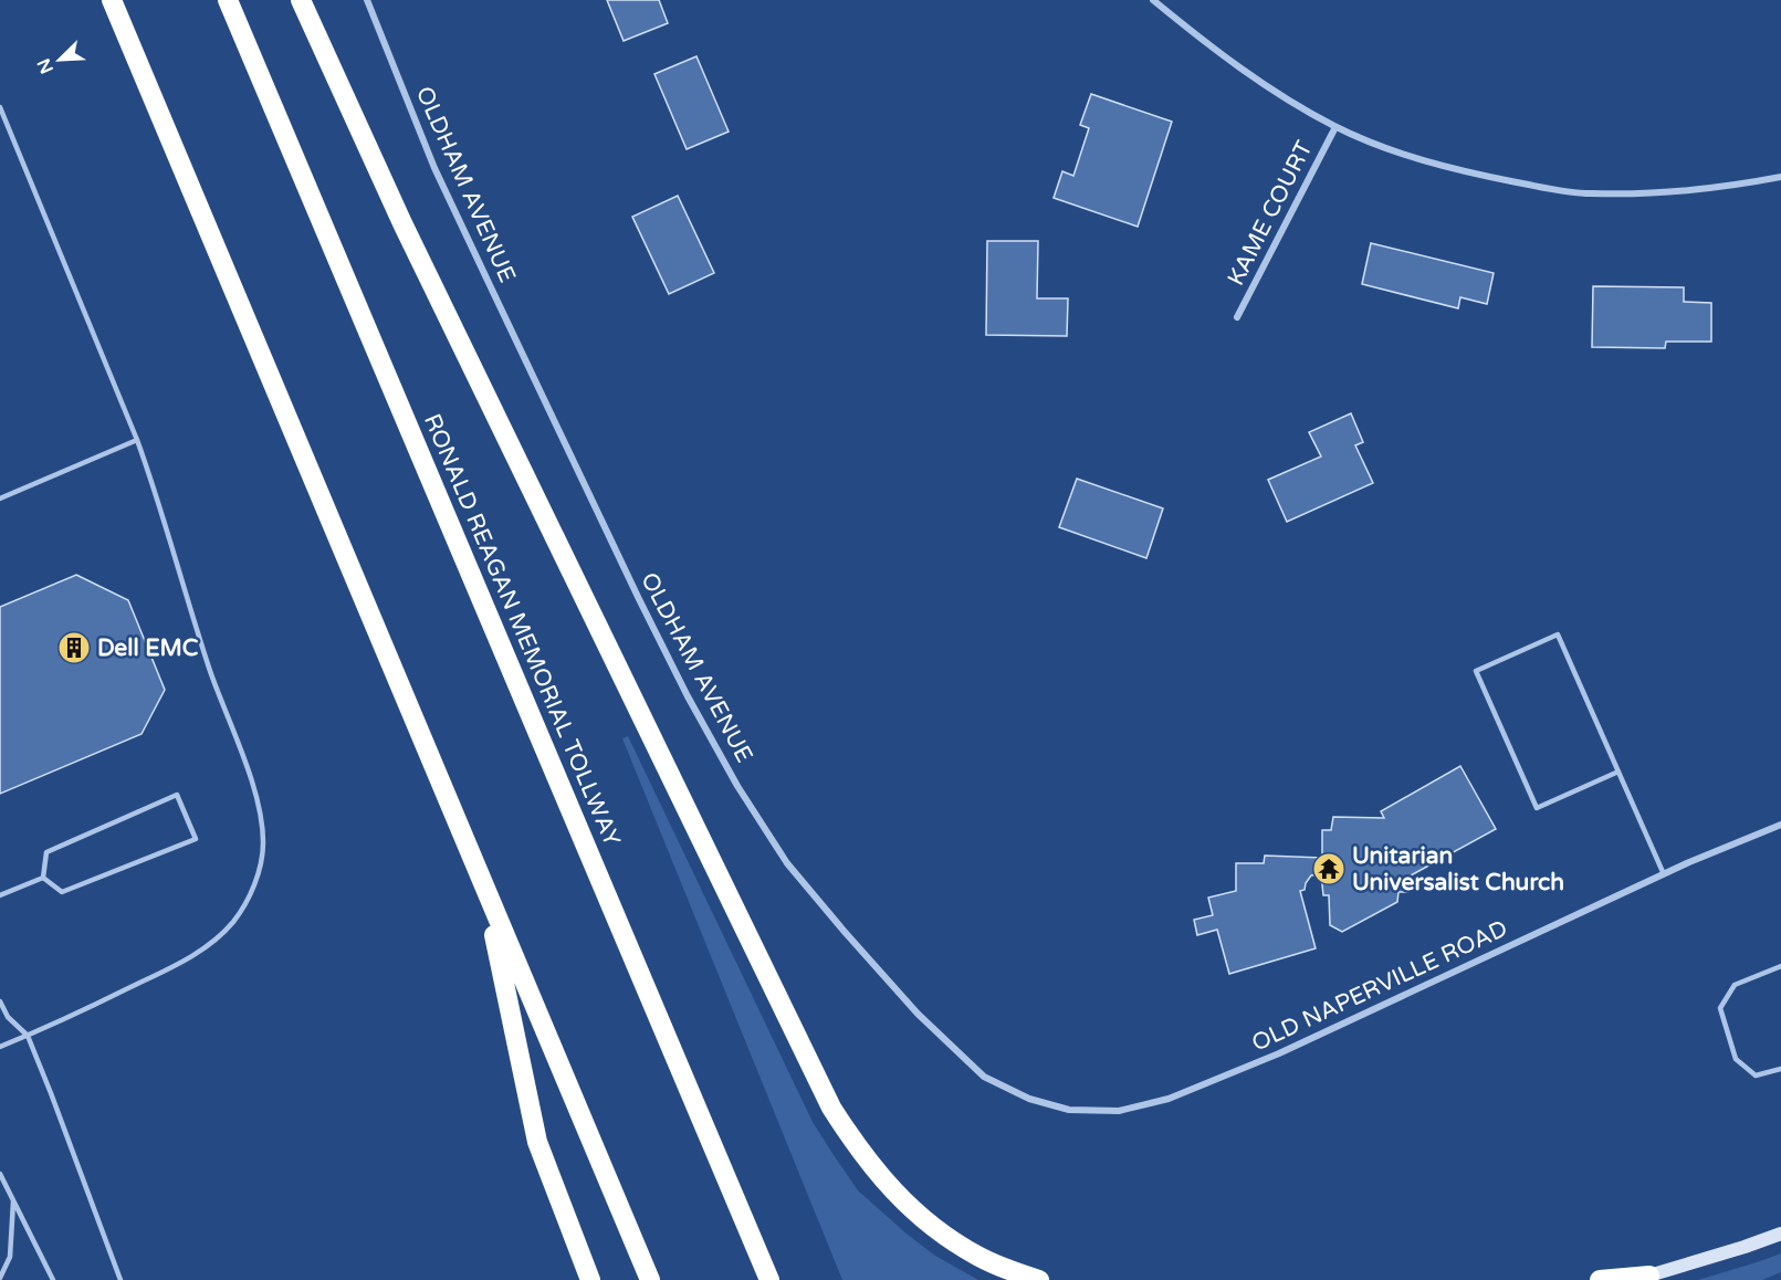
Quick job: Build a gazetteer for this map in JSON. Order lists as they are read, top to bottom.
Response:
{
  "streets": {
    "highway": ["RONALD REAGAN MEMORIAL TOLLWAY"],
    "street": ["OLDHAM AVENUE", "KAME COURT", "OLD NAPERVILLE ROAD"]
  },
  "crossings": [
    ["OLDHAM AVENUE", "OLD NAPERVILLE ROAD"]
  ],
  "places": {
    "building": ["Dell EMC"],
    "temple": ["Unitarian Universalist Church"]
  },
  "north": "bottom left"
}
